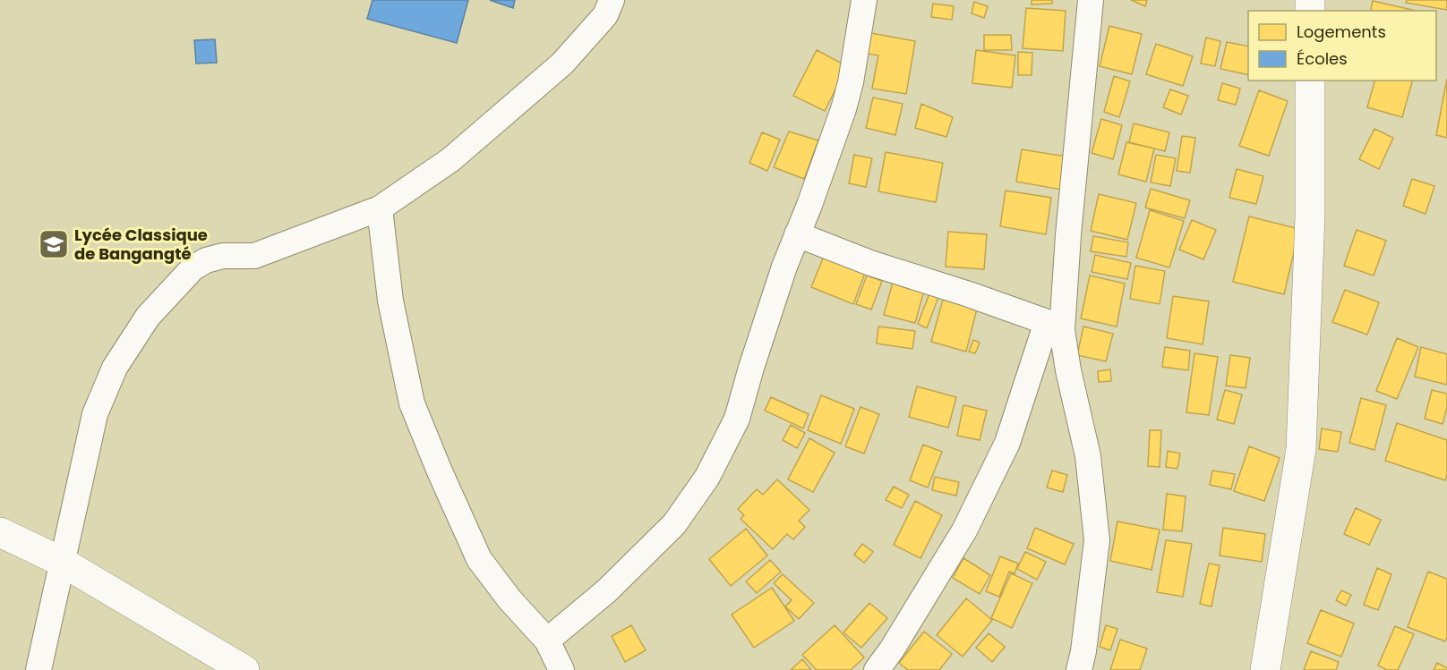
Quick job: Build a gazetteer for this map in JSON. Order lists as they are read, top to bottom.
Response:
{
  "places": {
    "school or university": ["Lycée Classique de Bangangté"]
  },
  "legend": ["Logements", "Écoles"]
}
